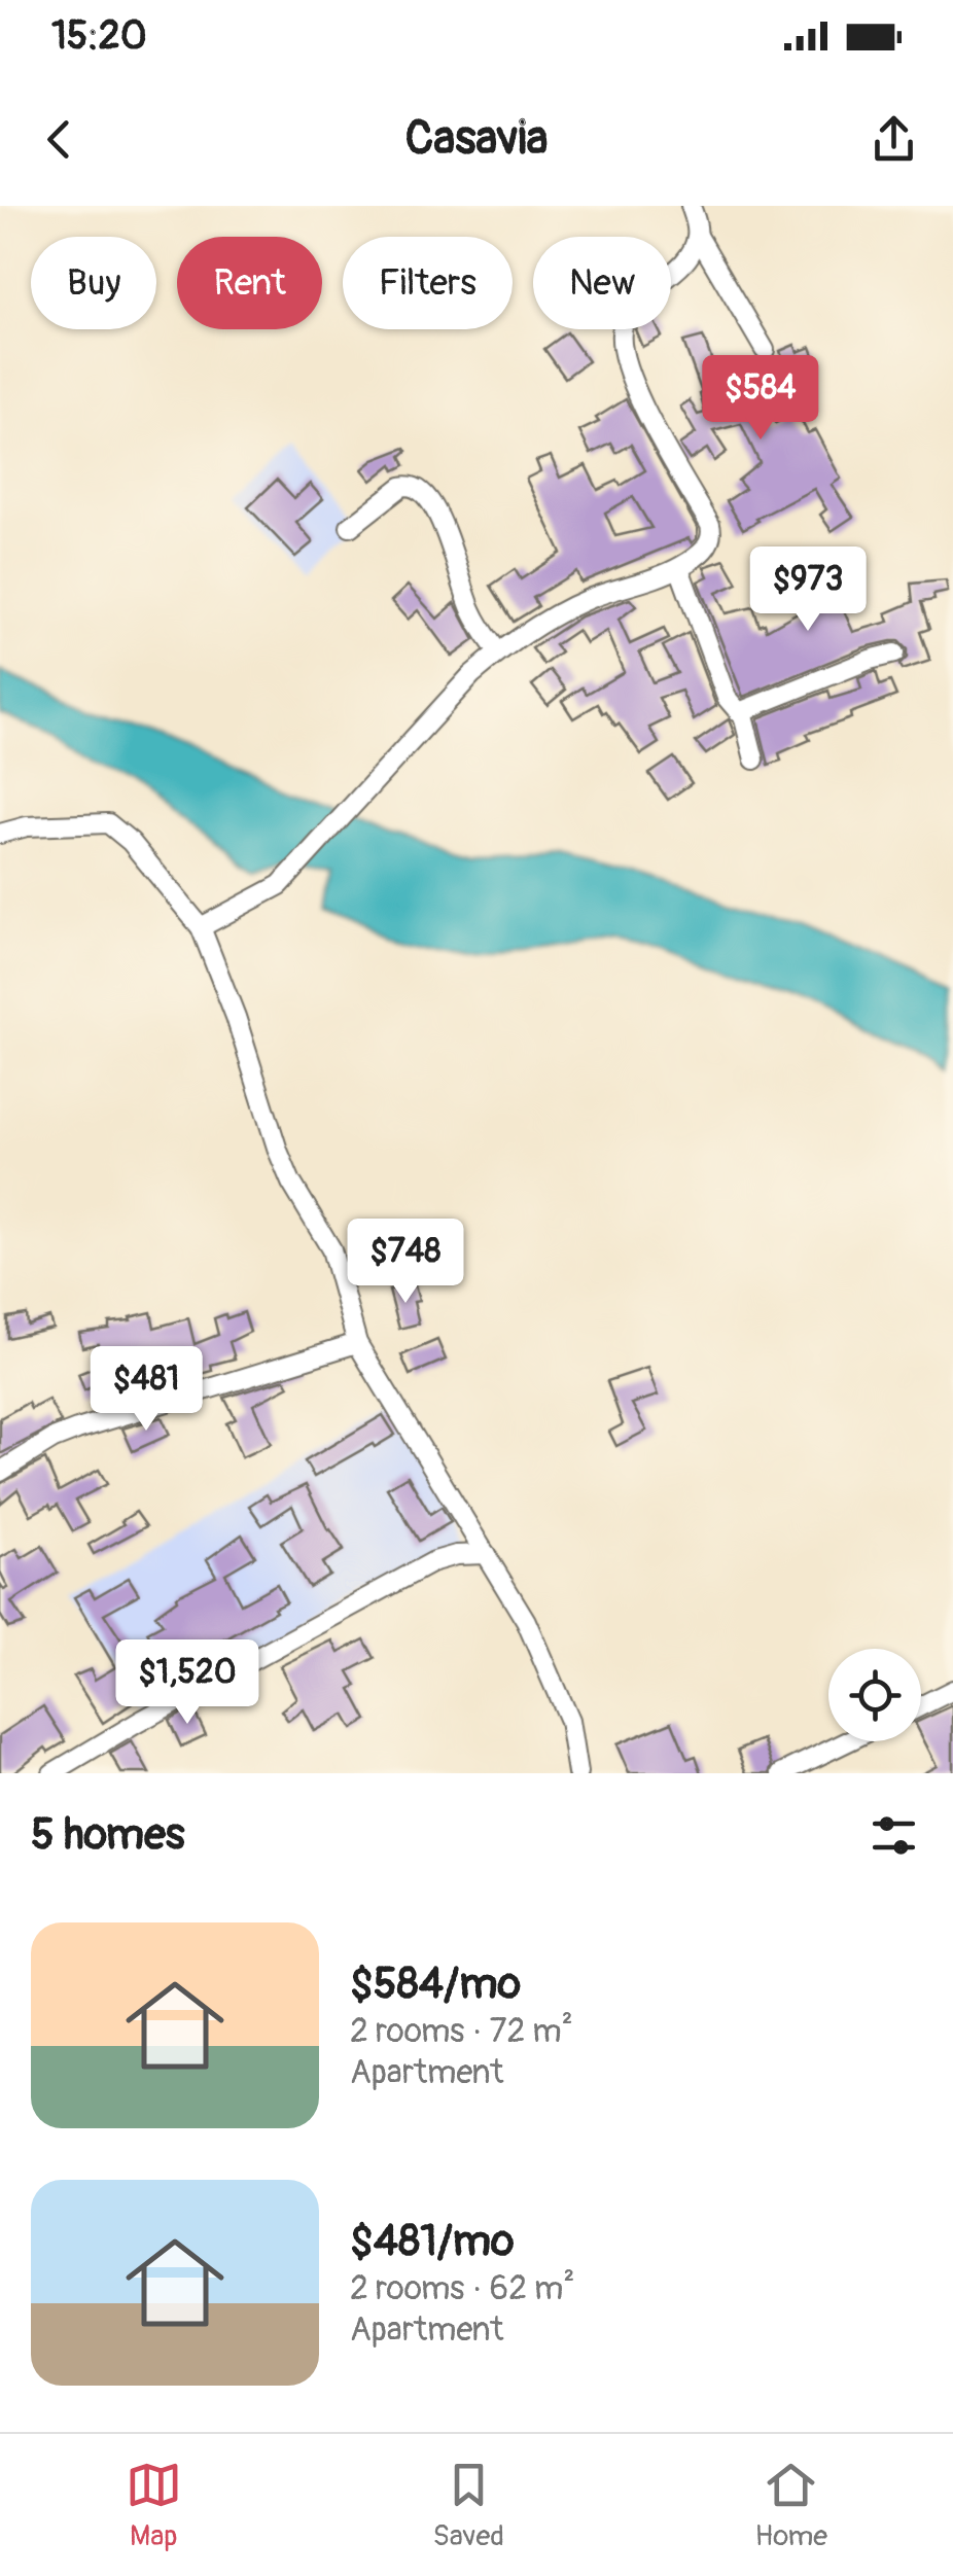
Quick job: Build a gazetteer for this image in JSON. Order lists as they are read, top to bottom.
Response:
{
  "page": {
    "status": "15:20",
    "header": "Casavia",
    "chip": [
      "Buy",
      "Rent",
      "Filters",
      "New"
    ],
    "price": [
      "$584",
      "$973",
      "$748",
      "$481",
      "$1,520"
    ],
    "heading": "5 homes",
    "list": [
      {
        "name": "$584/mo",
        "note": "2 rooms · 72 m² · Apartment"
      },
      {
        "name": "$481/mo",
        "note": "2 rooms · 62 m² · Apartment"
      }
    ],
    "tabs": ["Map", "Saved", "Home"]
  }
}
